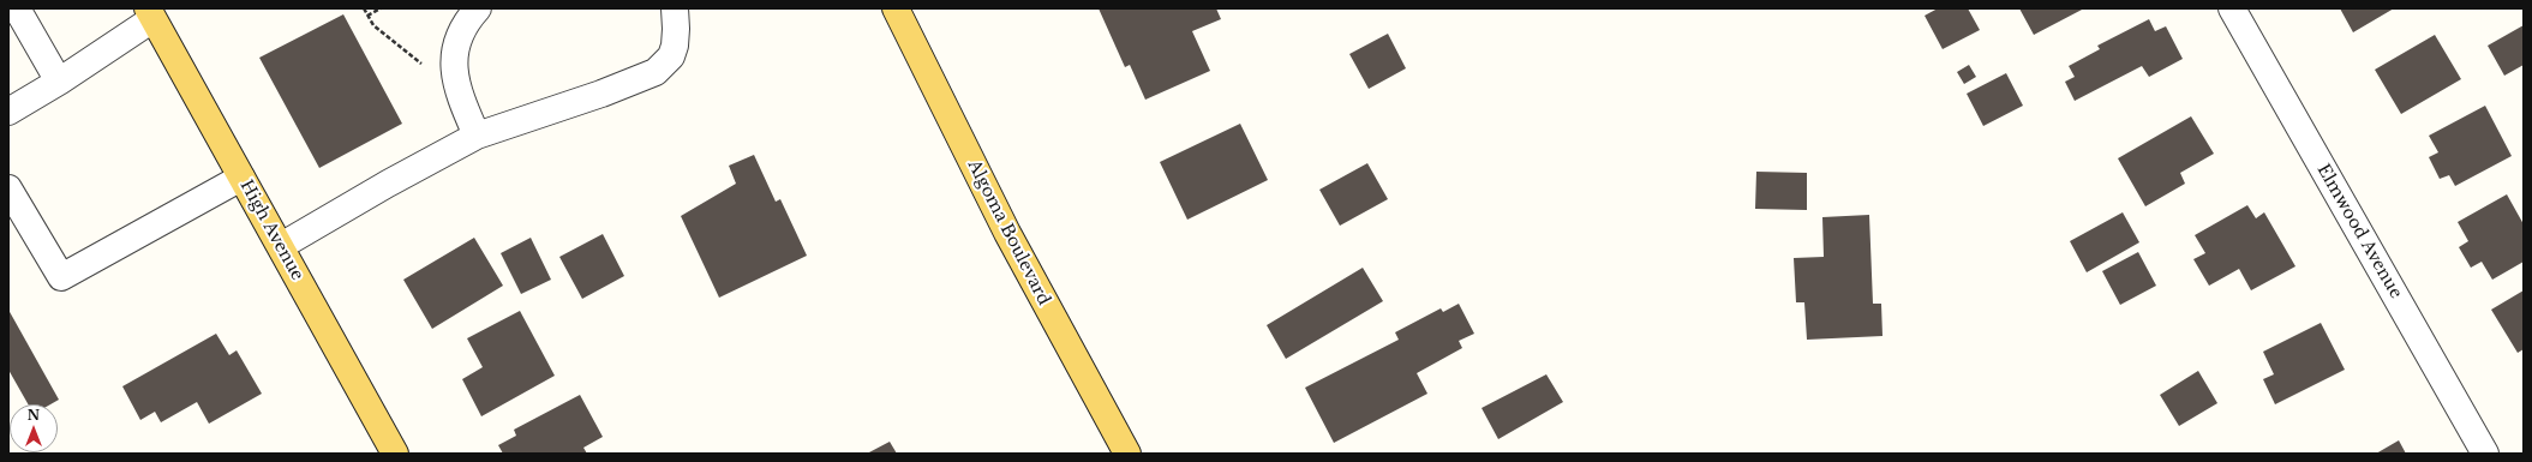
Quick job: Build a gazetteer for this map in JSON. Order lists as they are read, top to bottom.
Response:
{
  "streets": {
    "main road": ["High Avenue", "Algoma Boulevard"],
    "street": ["Elmwood Avenue"]
  },
  "north": "top"
}
